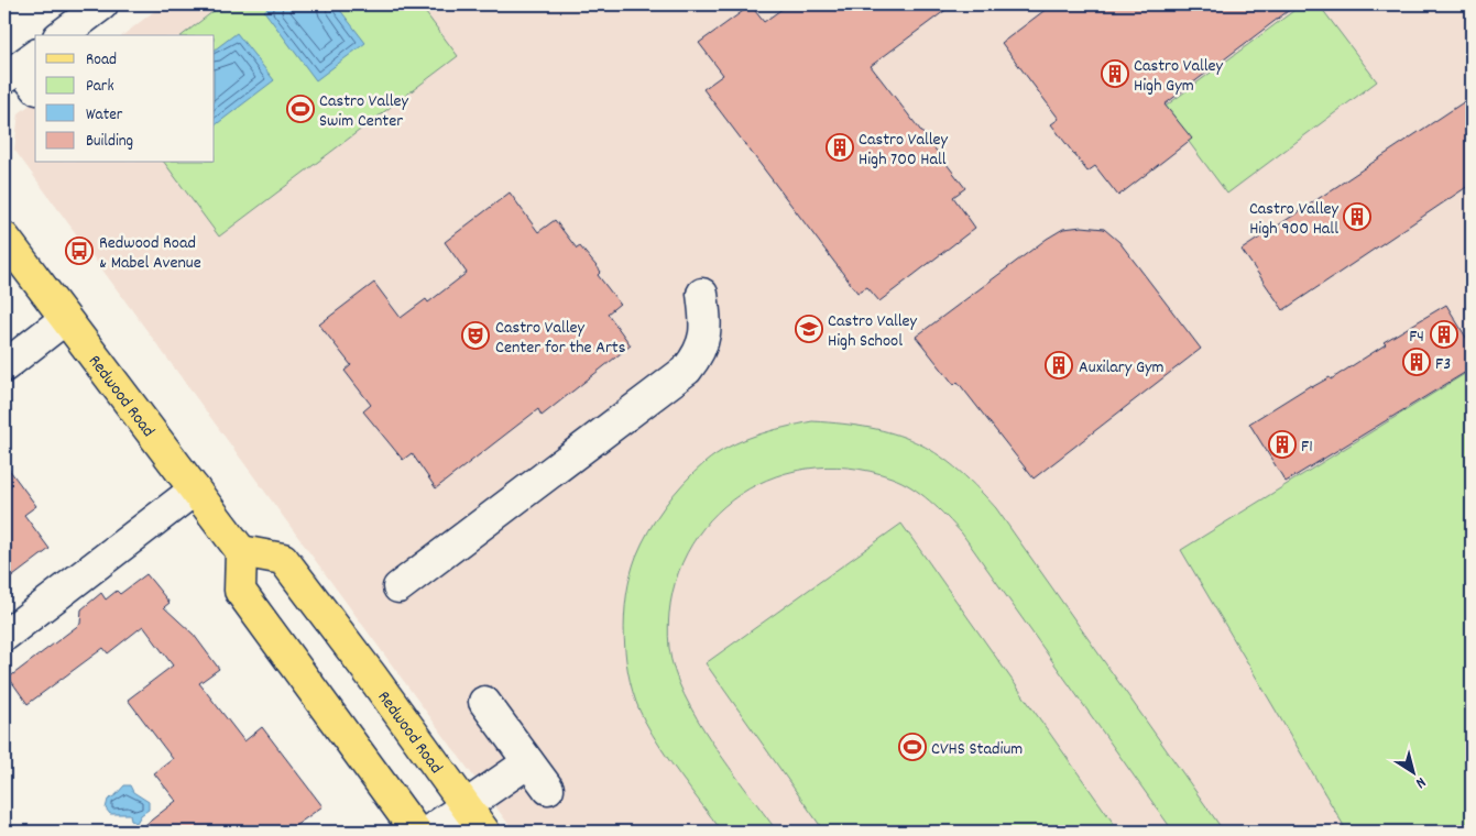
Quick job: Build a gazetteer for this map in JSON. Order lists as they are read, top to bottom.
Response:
{
  "streets": {
    "main road": ["Redwood Road"]
  },
  "places": {
    "building": [
      "Castro Valley High Gym",
      "Castro Valley High 700 Hall",
      "Castro Valley High 900 Hall",
      "F4",
      "F3",
      "Auxilary Gym",
      "F1"
    ],
    "sports": ["Castro Valley Swim Center", "CVHS Stadium"],
    "bus stop": ["Redwood Road & Mabel Avenue"],
    "school or university": ["Castro Valley High School"],
    "theatre": ["Castro Valley Center for the Arts"]
  },
  "legend": [
    "Road",
    "Park",
    "Water",
    "Building"
  ],
  "north": "bottom right"
}
